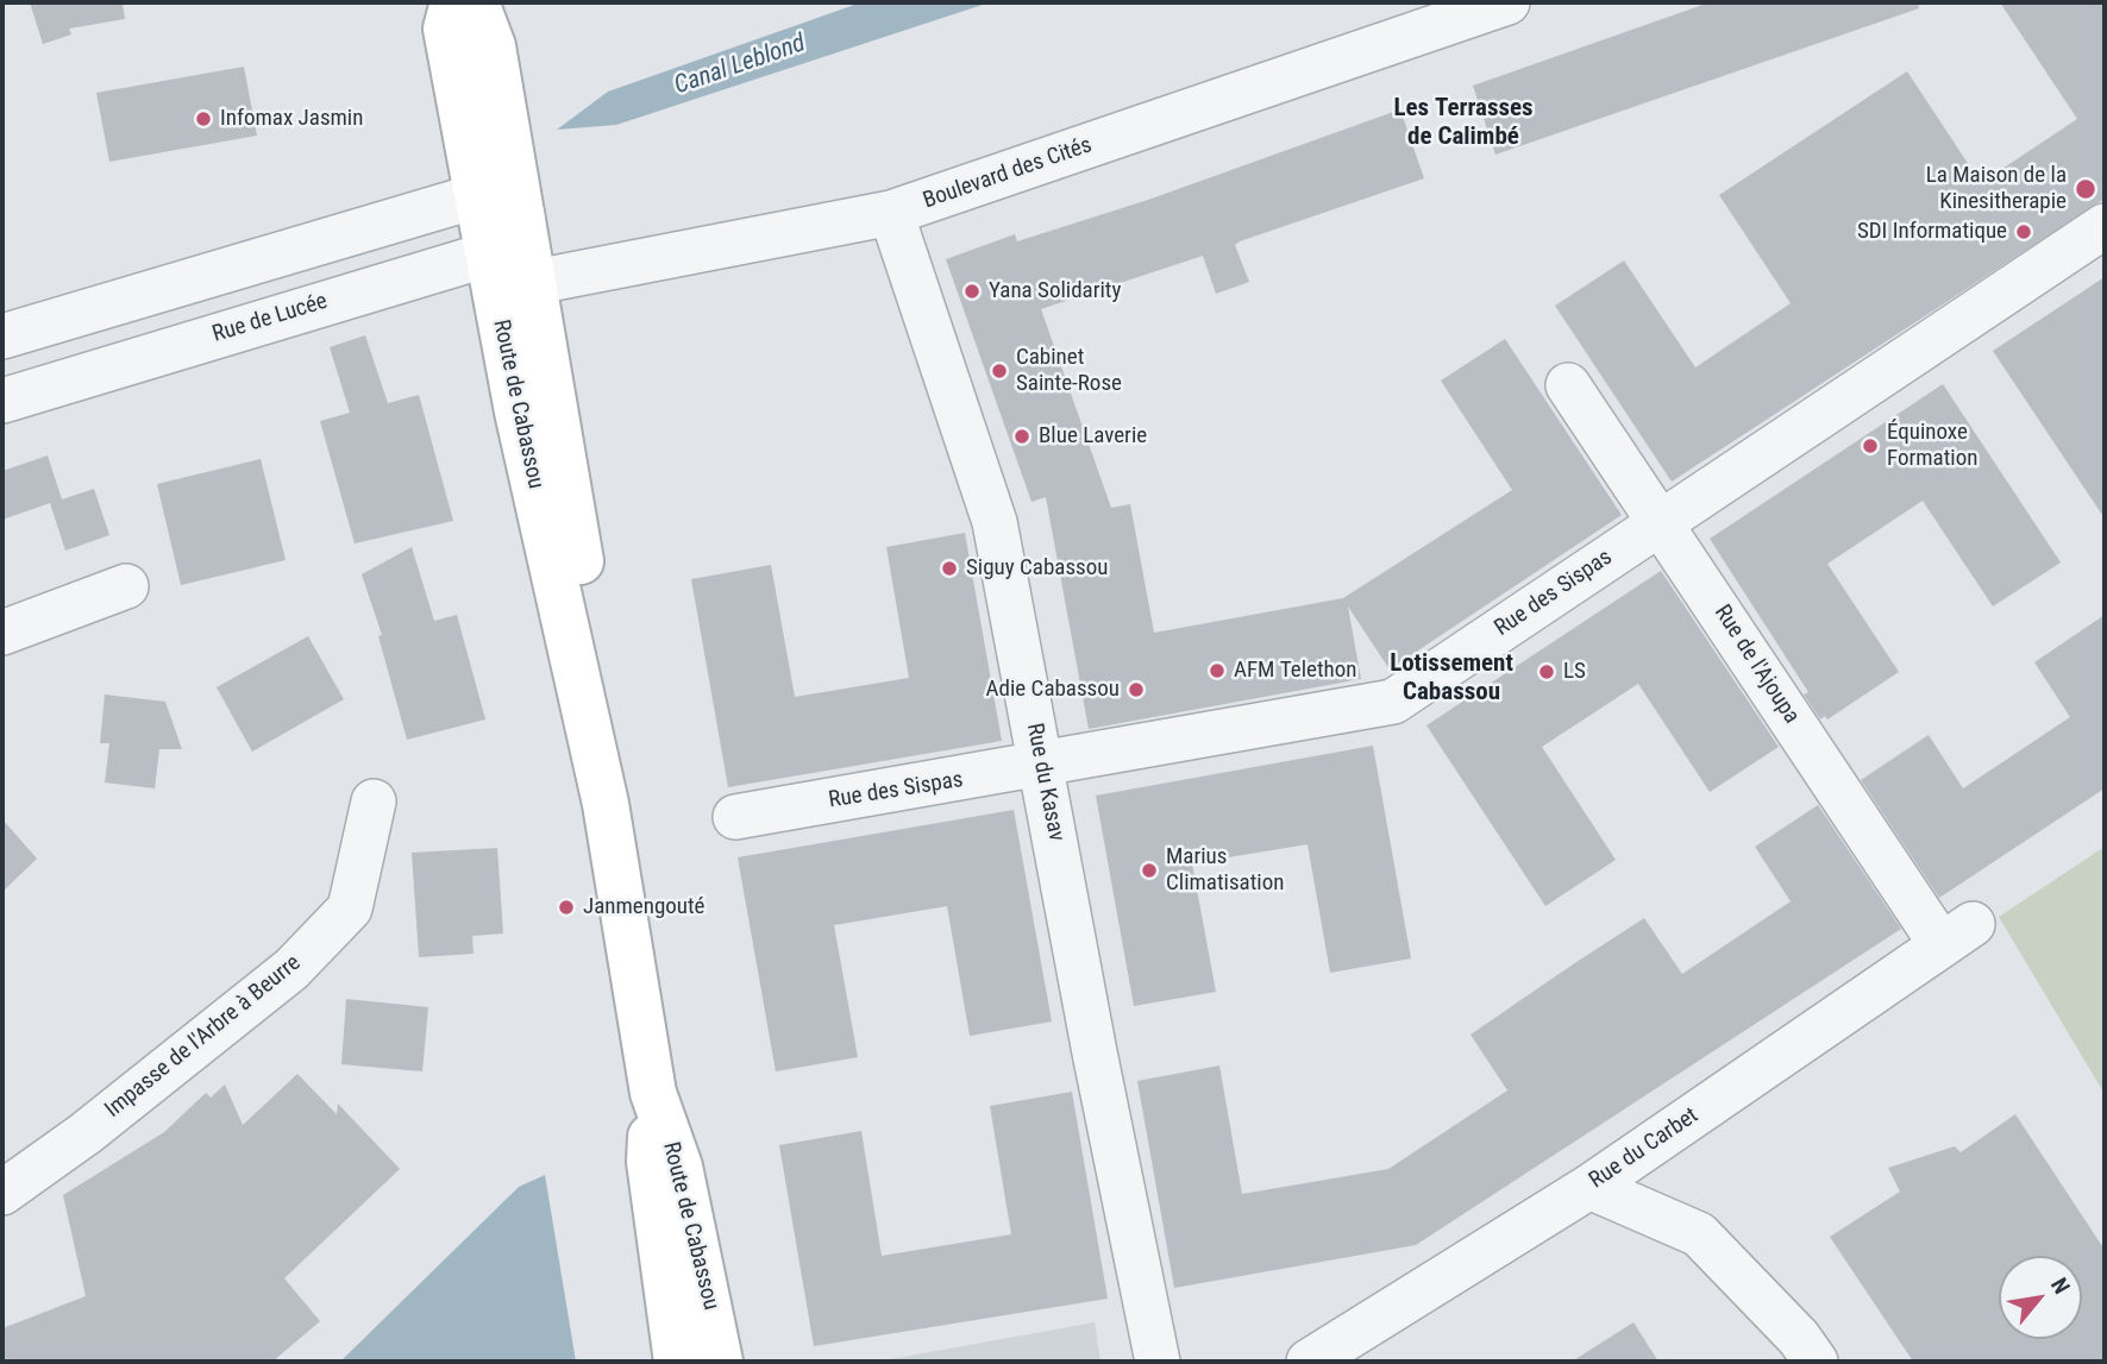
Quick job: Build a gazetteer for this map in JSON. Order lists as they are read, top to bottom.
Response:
{
  "streets": {
    "main road": ["Route de Cabassou"],
    "street": [
      "Boulevard des Cités",
      "Rue de Lucée",
      "Rue des Sispas",
      "Rue de l'Ajoupa",
      "Rue du Kasav",
      "Impasse de l'Arbre à Beurre",
      "Rue du Carbet"
    ]
  },
  "crossings": [
    ["Boulevard des Cités", "Rue de Lucée"],
    ["Boulevard des Cités", "Route de Cabassou"],
    ["Boulevard des Cités", "Rue du Kasav"],
    ["Rue de Lucée", "Route de Cabassou"],
    ["Rue des Sispas", "Rue de l'Ajoupa"],
    ["Rue des Sispas", "Rue du Kasav"],
    ["Rue de l'Ajoupa", "Rue du Carbet"]
  ],
  "districts": ["Les Terrasses de Calimbé", "Lotissement Cabassou"],
  "water": ["Canal Leblond"],
  "places": [
    "Infomax Jasmin",
    "La Maison de la Kinesitherapie",
    "SDI Informatique",
    "Yana Solidarity",
    "Cabinet Sainte-Rose",
    "Blue Laverie",
    "Équinoxe Formation",
    "Siguy Cabassou",
    "AFM Telethon",
    "LS",
    "Adie Cabassou",
    "Marius Climatisation",
    "Janmengouté"
  ],
  "north": "top right"
}
